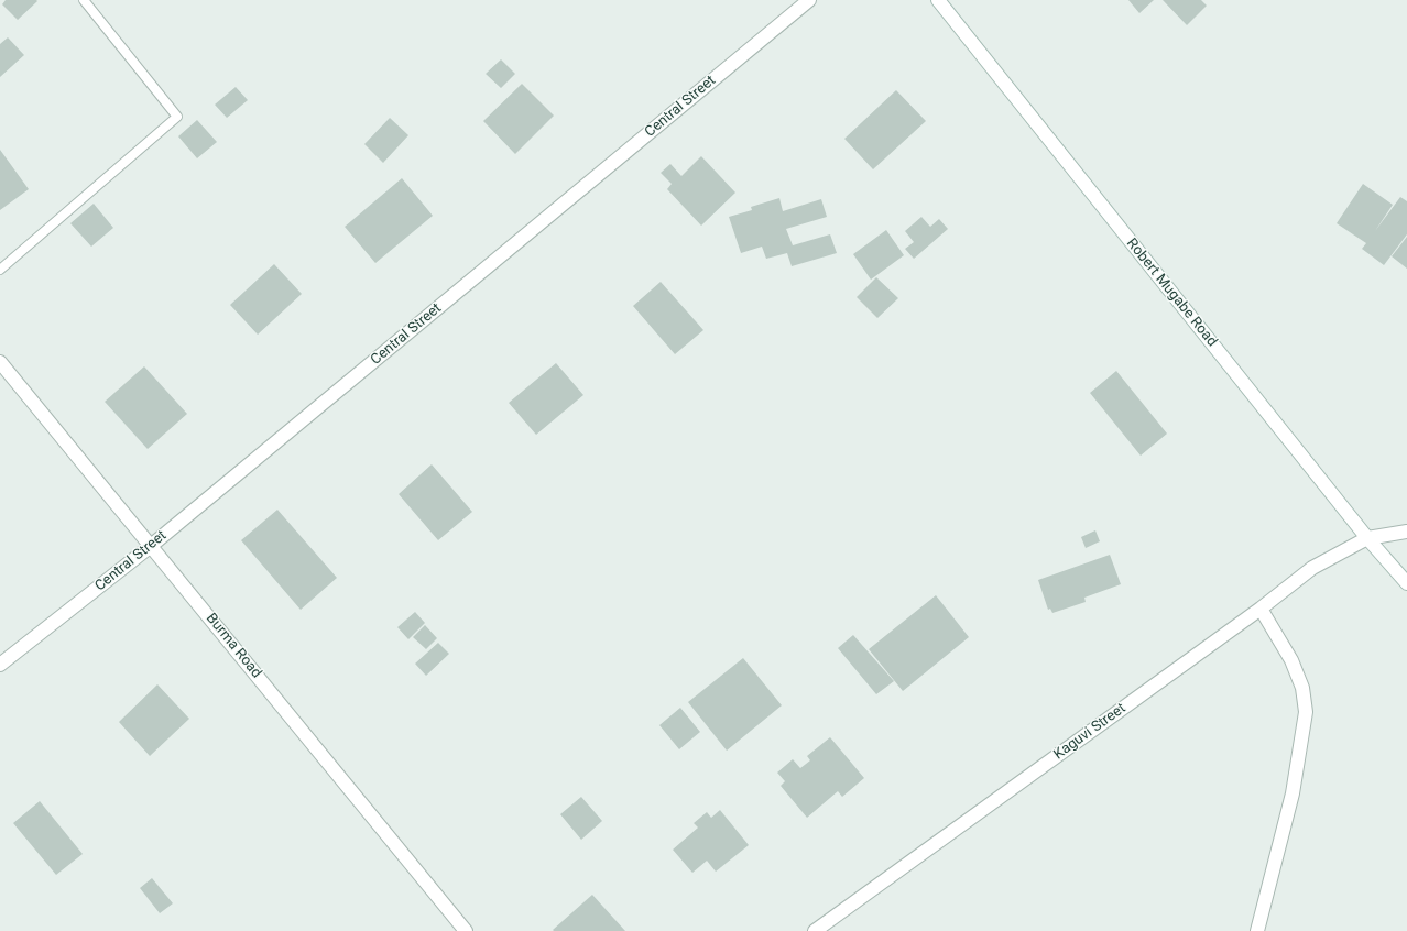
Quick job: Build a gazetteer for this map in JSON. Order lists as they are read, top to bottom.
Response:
{
  "streets": {
    "street": [
      "Central Street",
      "Robert Mugabe Road",
      "Burma Road",
      "Kaguvi Street"
    ]
  },
  "crossings": [
    ["Central Street", "Burma Road"],
    ["Robert Mugabe Road", "Kaguvi Street"]
  ]
}
